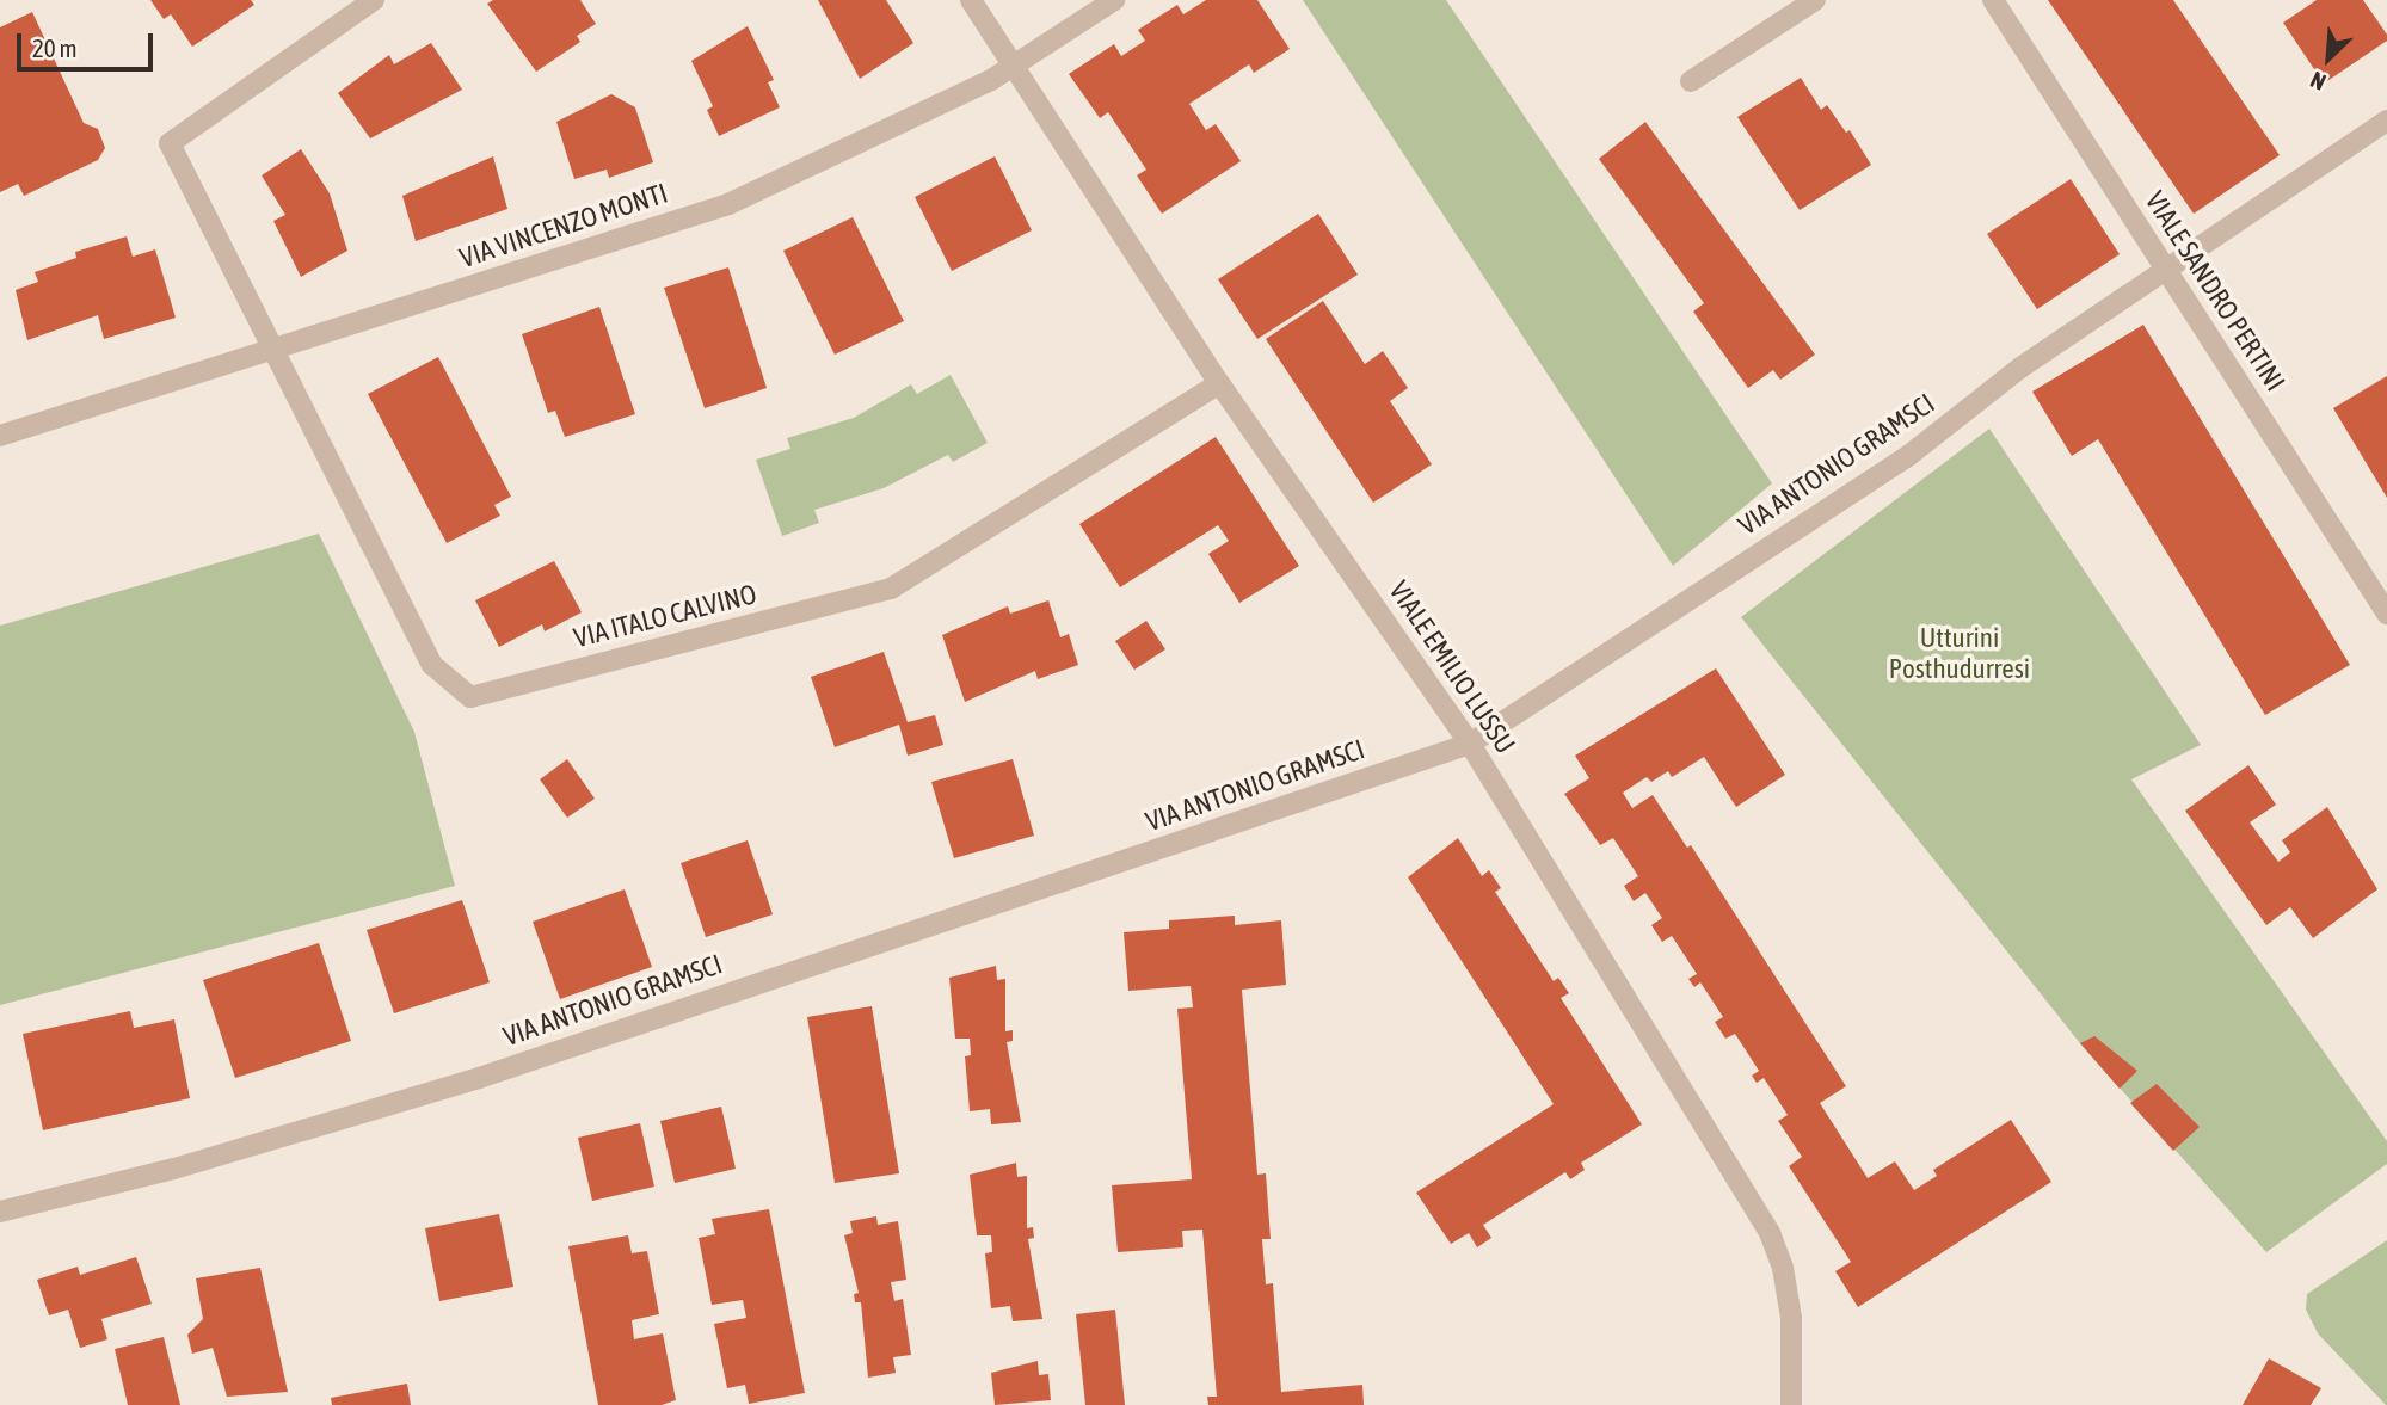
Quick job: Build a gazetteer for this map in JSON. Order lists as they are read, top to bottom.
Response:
{
  "streets": {
    "street": [
      "VIA VINCENZO MONTI",
      "VIALE SANDRO PERTINI",
      "VIA ANTONIO GRAMSCI",
      "VIA ITALO CALVINO",
      "VIALE EMILIO LUSSU"
    ]
  },
  "crossings": [
    ["VIA VINCENZO MONTI", "VIA ITALO CALVINO"],
    ["VIA VINCENZO MONTI", "VIALE EMILIO LUSSU"],
    ["VIALE SANDRO PERTINI", "VIA ANTONIO GRAMSCI"],
    ["VIA ANTONIO GRAMSCI", "VIALE EMILIO LUSSU"],
    ["VIA ITALO CALVINO", "VIALE EMILIO LUSSU"]
  ],
  "parks": ["Utturini Posthudurresi"],
  "scale_bar": "20 m",
  "north": "bottom left"
}
